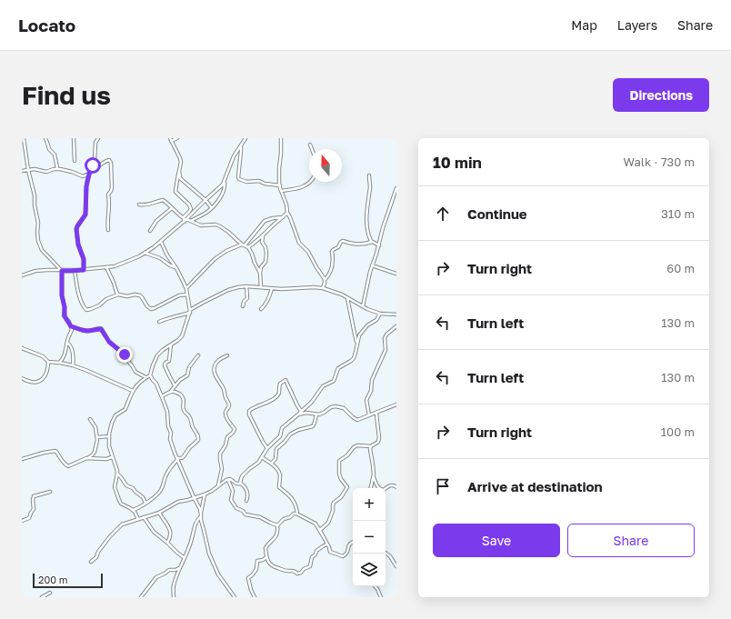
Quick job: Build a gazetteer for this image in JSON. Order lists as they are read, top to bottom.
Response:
{
  "scale_bar": "200 m",
  "north": "top",
  "page": {
    "header": "Locato",
    "nav": ["Map", "Layers", "Share"],
    "buttons": [
      "Directions",
      ["Save", "Share"]
    ],
    "title": "Find us",
    "heading": ["10 min", "Walk · 730 m"],
    "list": [
      ["Continue", "310 m"],
      ["Turn right", "60 m"],
      ["Turn left", "130 m"],
      ["Turn left", "130 m"],
      ["Turn right", "100 m"],
      "Arrive at destination"
    ],
    "map_buttons": ["+", "−"],
    "scale": "200 m"
  }
}
